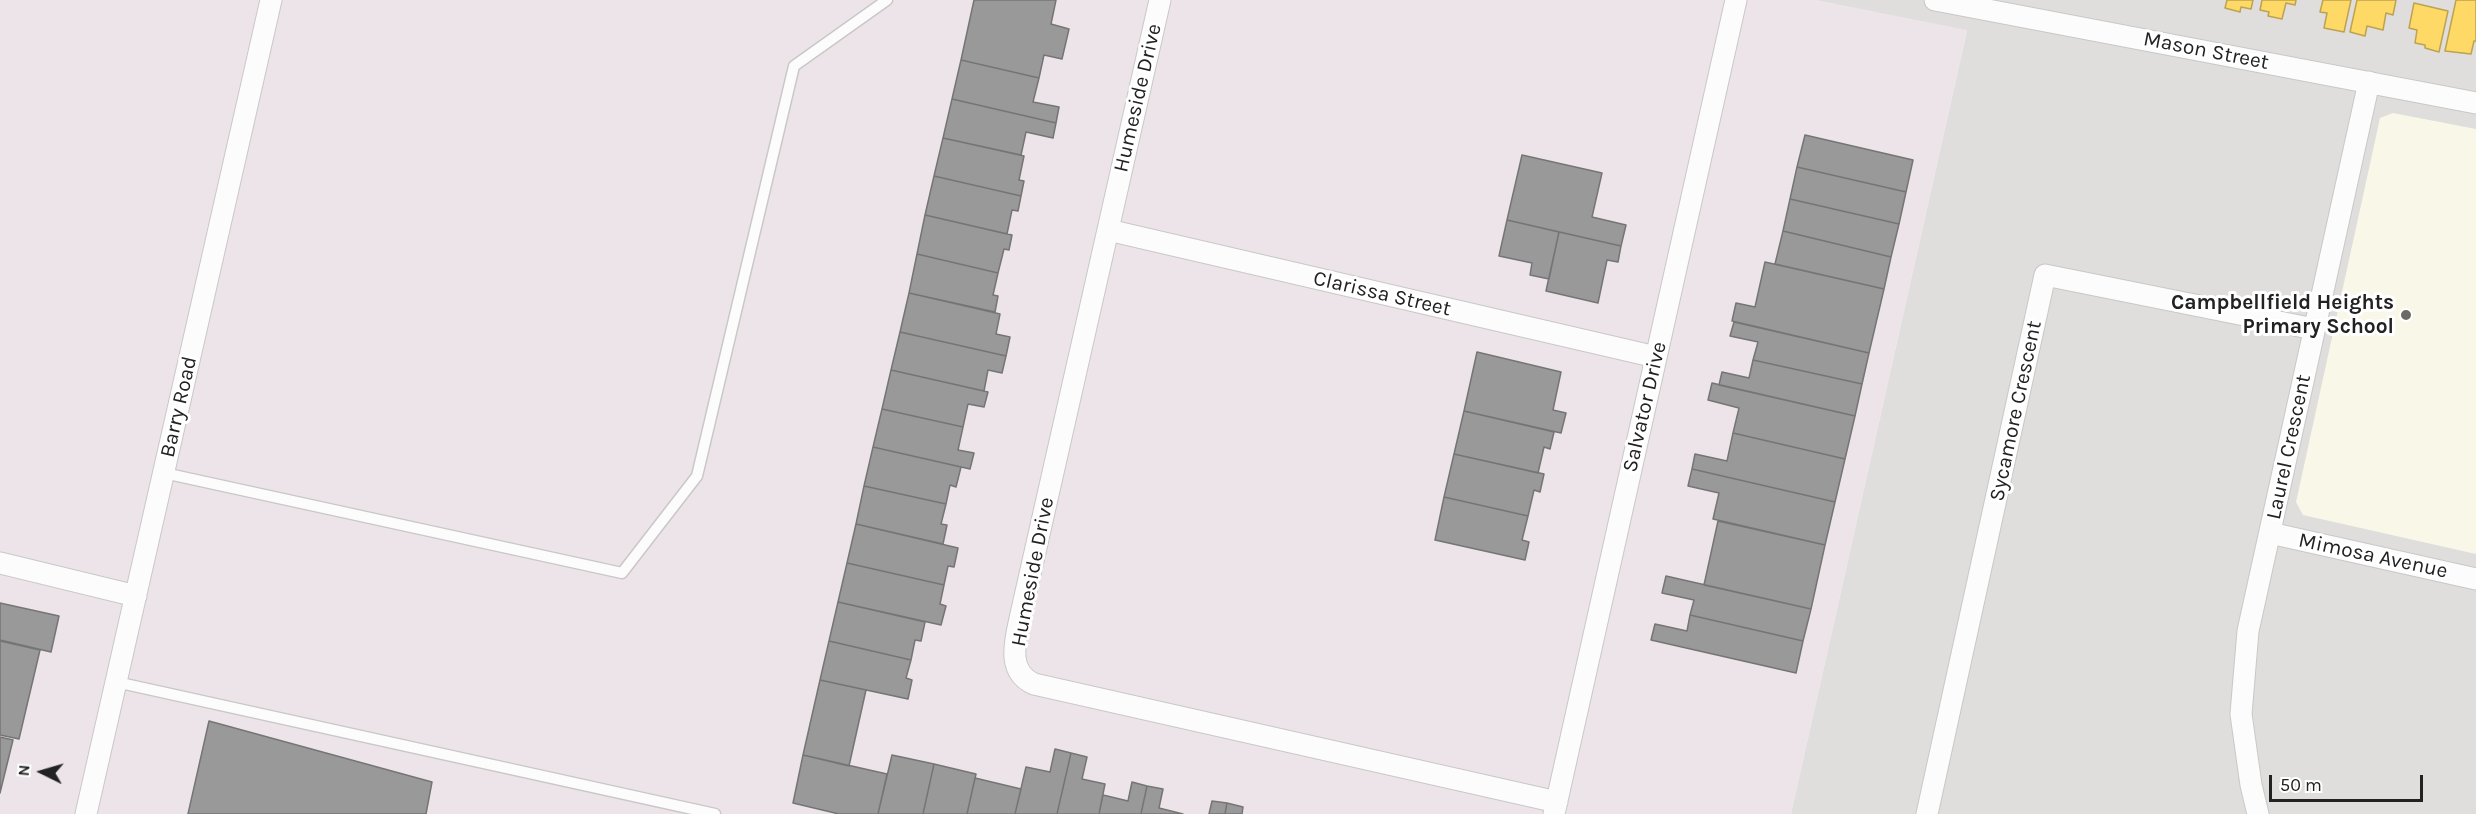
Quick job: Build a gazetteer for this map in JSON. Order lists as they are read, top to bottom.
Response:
{
  "streets": {
    "street": [
      "Mason Street",
      "Humeside Drive",
      "Clarissa Street",
      "Barry Road",
      "Salvator Drive",
      "Sycamore Crescent",
      "Laurel Crescent",
      "Mimosa Avenue"
    ]
  },
  "crossings": [
    ["Mason Street", "Laurel Crescent"],
    ["Humeside Drive", "Clarissa Street"],
    ["Humeside Drive", "Salvator Drive"],
    ["Clarissa Street", "Salvator Drive"],
    ["Sycamore Crescent", "Laurel Crescent"],
    ["Laurel Crescent", "Mimosa Avenue"]
  ],
  "places": ["Campbellfield Heights Primary School"],
  "scale_bar": "50 m",
  "north": "left"
}
